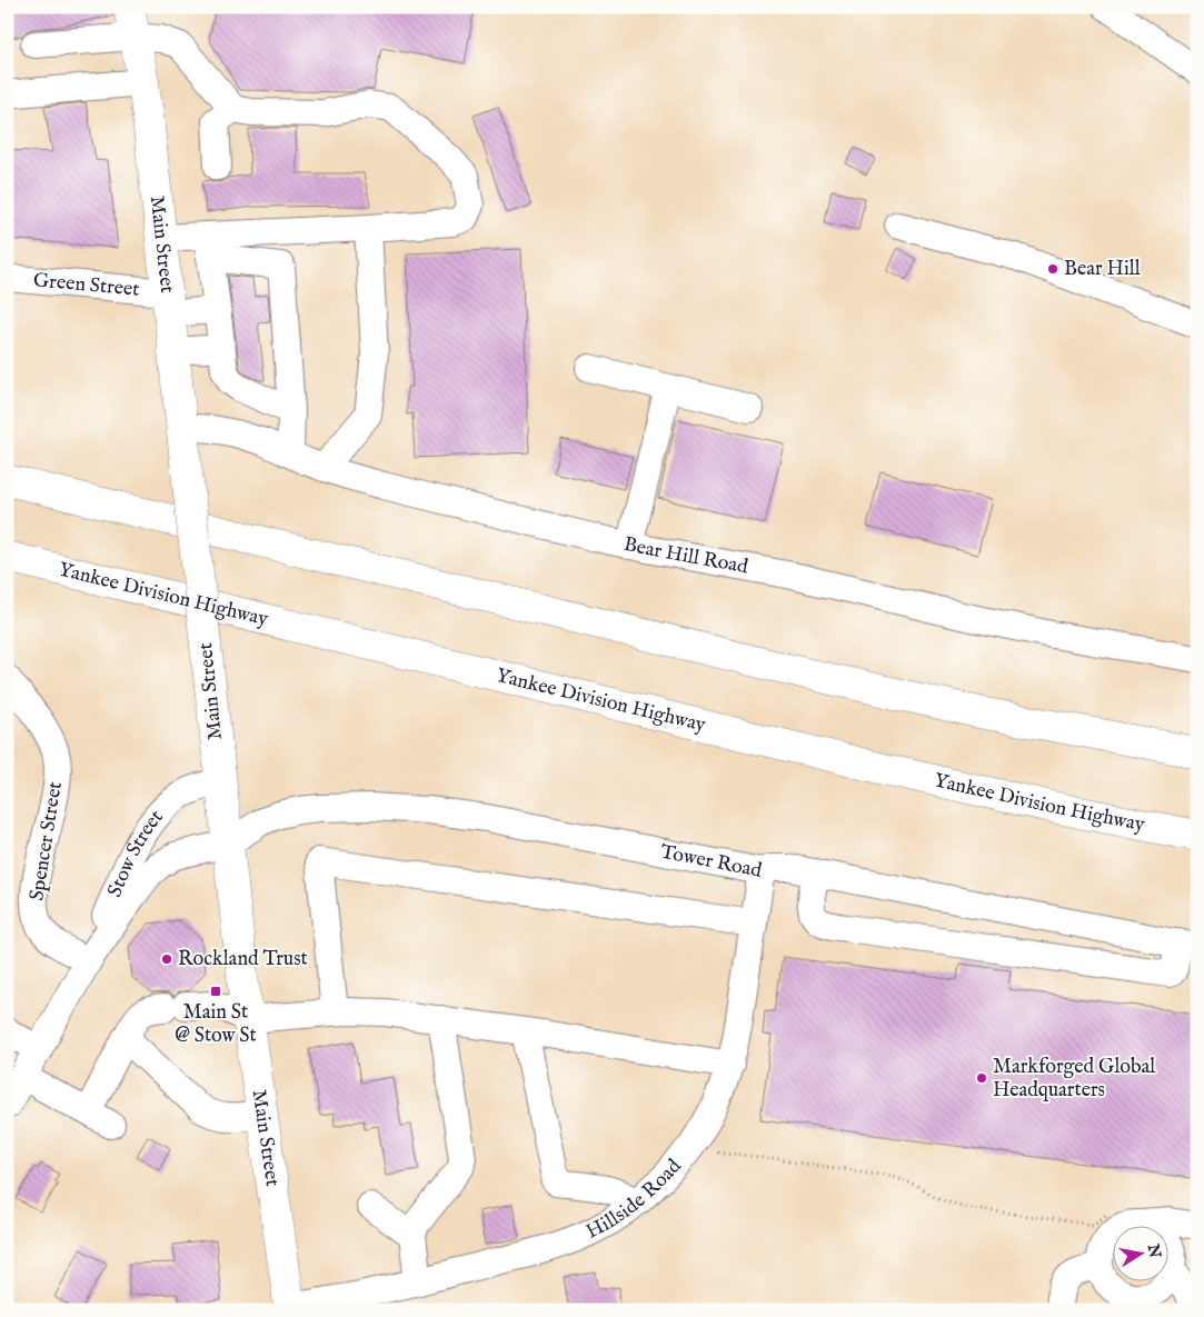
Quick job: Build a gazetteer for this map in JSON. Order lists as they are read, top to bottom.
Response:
{
  "streets": {
    "main road": ["Main Street", "Yankee Division Highway"],
    "street": [
      "Green Street",
      "Bear Hill Road",
      "Spencer Street",
      "Stow Street",
      "Tower Road",
      "Hillside Road"
    ]
  },
  "crossings": [
    ["Main Street", "Green Street"],
    ["Main Street", "Bear Hill Road"],
    ["Main Street", "Stow Street"],
    ["Main Street", "Tower Road"],
    ["Main Street", "Hillside Road"],
    ["Spencer Street", "Stow Street"],
    ["Stow Street", "Tower Road"],
    ["Tower Road", "Hillside Road"]
  ],
  "places": {
    "other": ["Bear Hill", "Rockland Trust", "Markforged Global Headquarters"],
    "transit": ["Main St @ Stow St"]
  },
  "north": "right"
}
